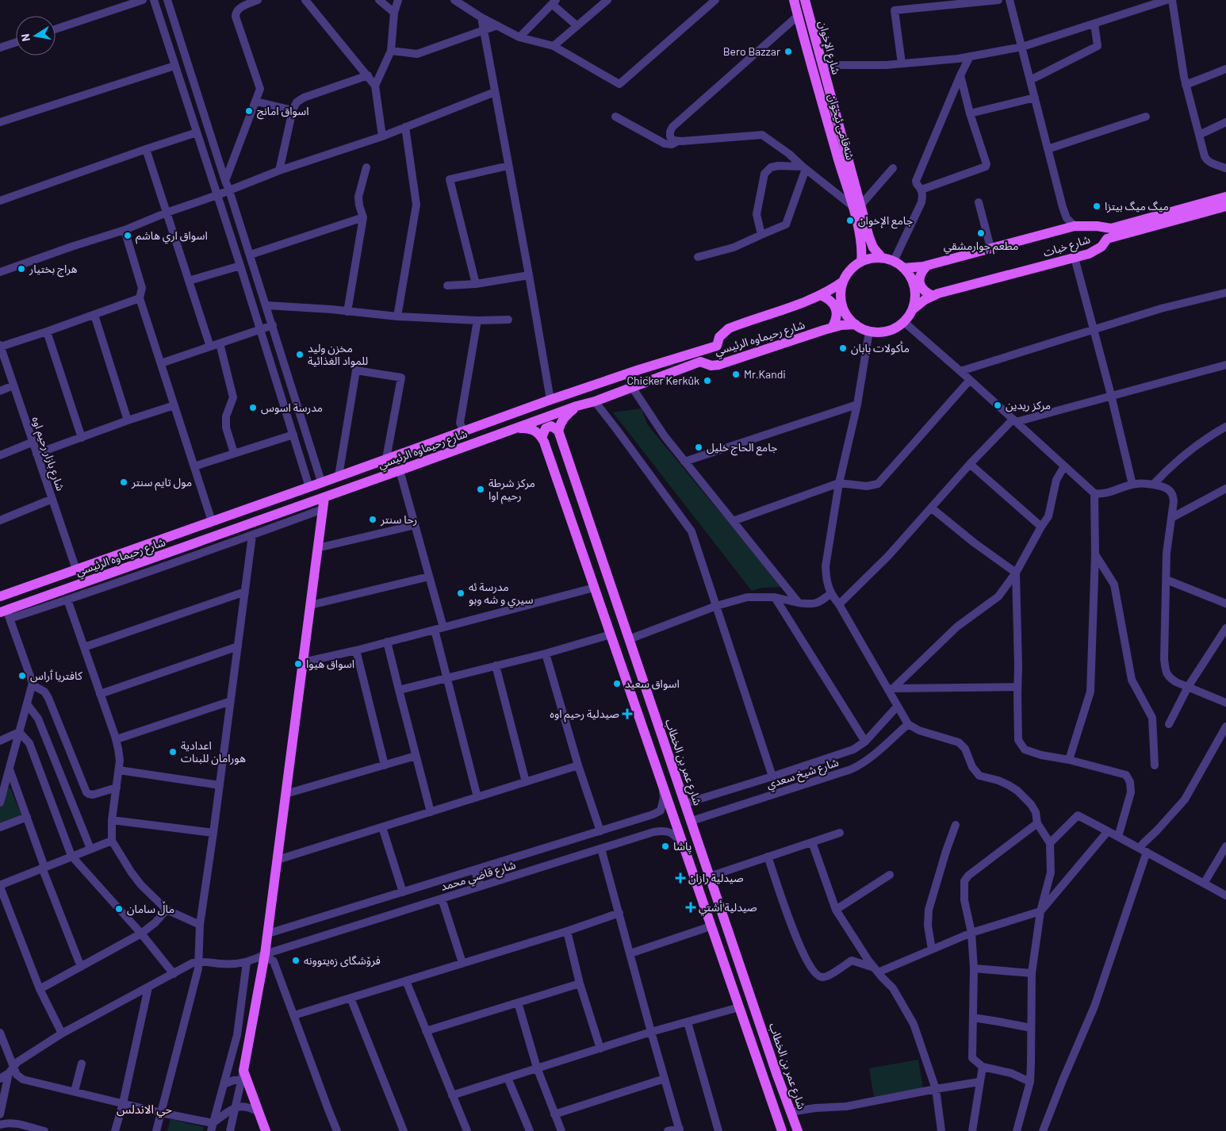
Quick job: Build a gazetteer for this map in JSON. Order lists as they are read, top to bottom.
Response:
{
  "streets": {
    "main road": [
      "شارع الإخوان",
      "شەقامی ئیخوان",
      "شارع خبات",
      "شارع رحيماوه الرئيسي",
      "شارع عمر بن الخطاب"
    ],
    "street": ["شارع بازار رحيم اوه", "شارع شيخ سعدي", "شارع قاضي محمد"]
  },
  "crossings": [
    ["شارع الإخوان", "شەقامی ئیخوان"],
    ["شارع الإخوان", "شارع خبات"],
    ["شارع الإخوان", "شارع رحيماوه الرئيسي"],
    ["شەقامی ئیخوان", "شارع خبات"],
    ["شەقامی ئیخوان", "شارع رحيماوه الرئيسي"],
    ["شارع خبات", "شارع رحيماوه الرئيسي"],
    ["شارع رحيماوه الرئيسي", "شارع بازار رحيم اوه"],
    ["شارع عمر بن الخطاب", "شارع شيخ سعدي"]
  ],
  "districts": ["حي الاندلس"],
  "places": {
    "other": [
      "Bero Bazzar",
      "اسواق امانج",
      "ميگ ميگ بيتزا",
      "جامع الإخوان",
      "مطعم چوارمشقي",
      "اسواق اري هاشم",
      "هراج بختيار",
      "مأكولات بابان",
      "مخزن وليد للمواد الغذائية",
      "Mr.Kandi",
      "Chicker Kerkûk",
      "مركز ريدين",
      "مدرسة اسوس",
      "جامع الحاج خليل",
      "مول تايم سنتر",
      "مركز شرطة رحيم اوا",
      "رحا سنتر",
      "مدرسة ئه سيري و شه وبو",
      "اسواق هيوا",
      "كافتريا ٲراس",
      "اسواق سعيد",
      "اعدادية هورامان للبنات",
      "پاشا",
      "ماڵ سامان",
      "فرۆشگای زەیتوونە"
    ],
    "health": ["صيدلية رحيم اوه", "صيدلية رازان", "صيدلية أشتي"]
  },
  "north": "left"
}
